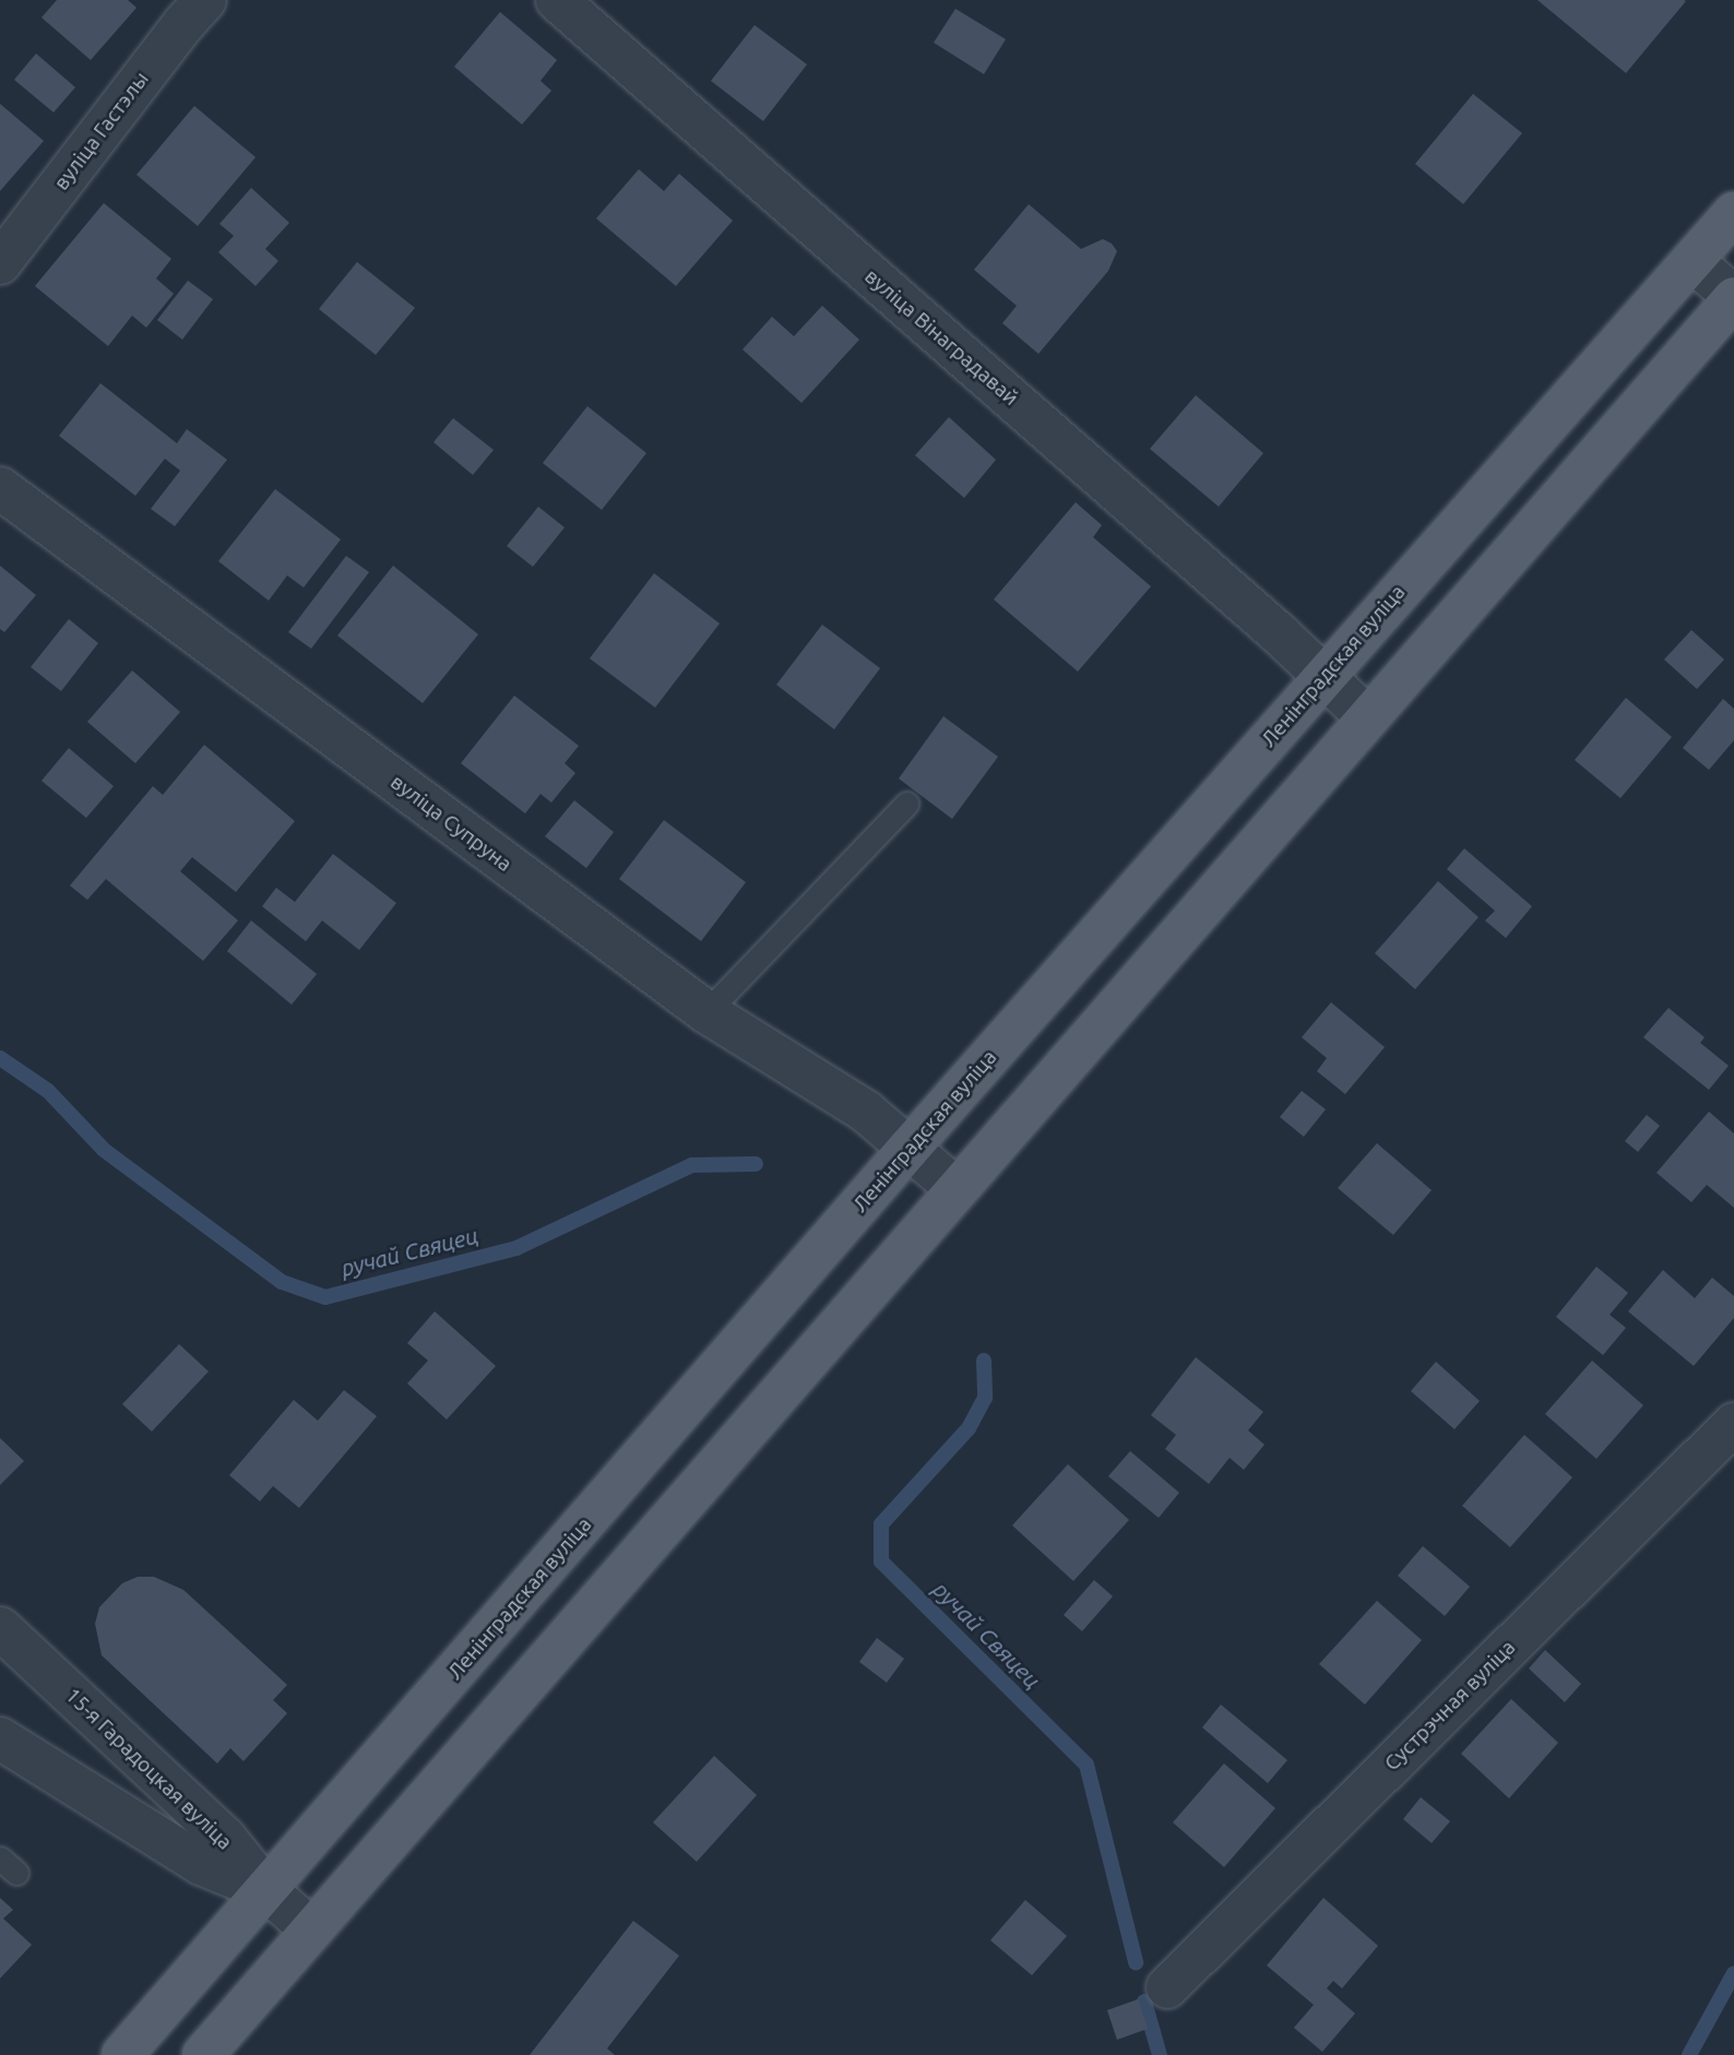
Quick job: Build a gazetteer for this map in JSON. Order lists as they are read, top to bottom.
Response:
{
  "streets": {
    "main road": ["Ленінградская вуліца"],
    "street": [
      "вуліца Гастэлы",
      "вуліца Вінаградавай",
      "вуліца Супруна",
      "Сустрэчная вуліца",
      "15-я Гарадоцкая вуліца"
    ]
  },
  "crossings": [
    ["вуліца Вінаградавай", "Ленінградская вуліца"],
    ["Ленінградская вуліца", "вуліца Супруна"],
    ["Ленінградская вуліца", "15-я Гарадоцкая вуліца"]
  ],
  "water": ["ручай Свяцец"]
}
